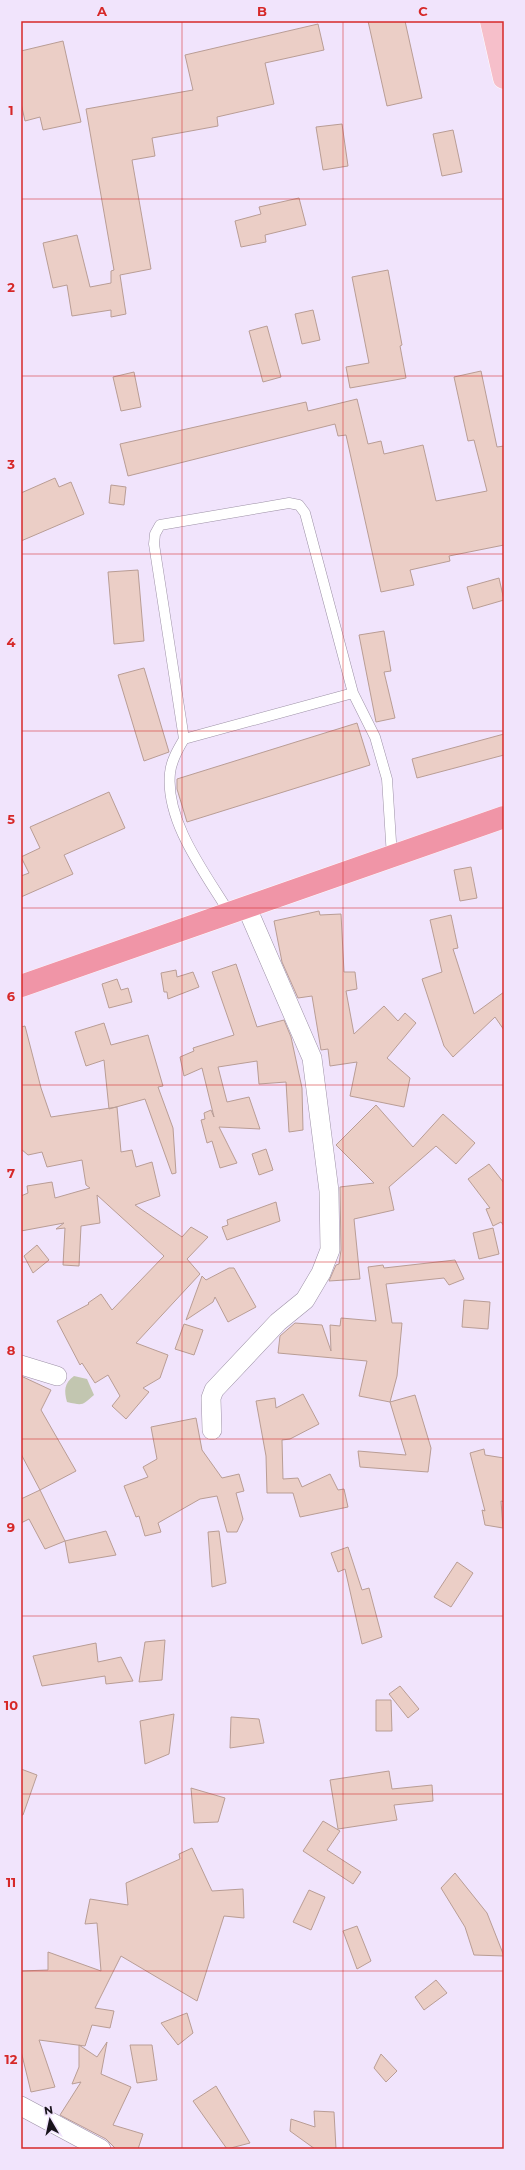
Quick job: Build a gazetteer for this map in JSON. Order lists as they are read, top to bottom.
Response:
{
  "north": "top",
  "grid": {
    "columns": ["A", "B", "C"],
    "rows": [
      "1",
      "2",
      "3",
      "4",
      "5",
      "6",
      "7",
      "8",
      "9",
      "10",
      "11",
      "12"
    ]
  }
}
